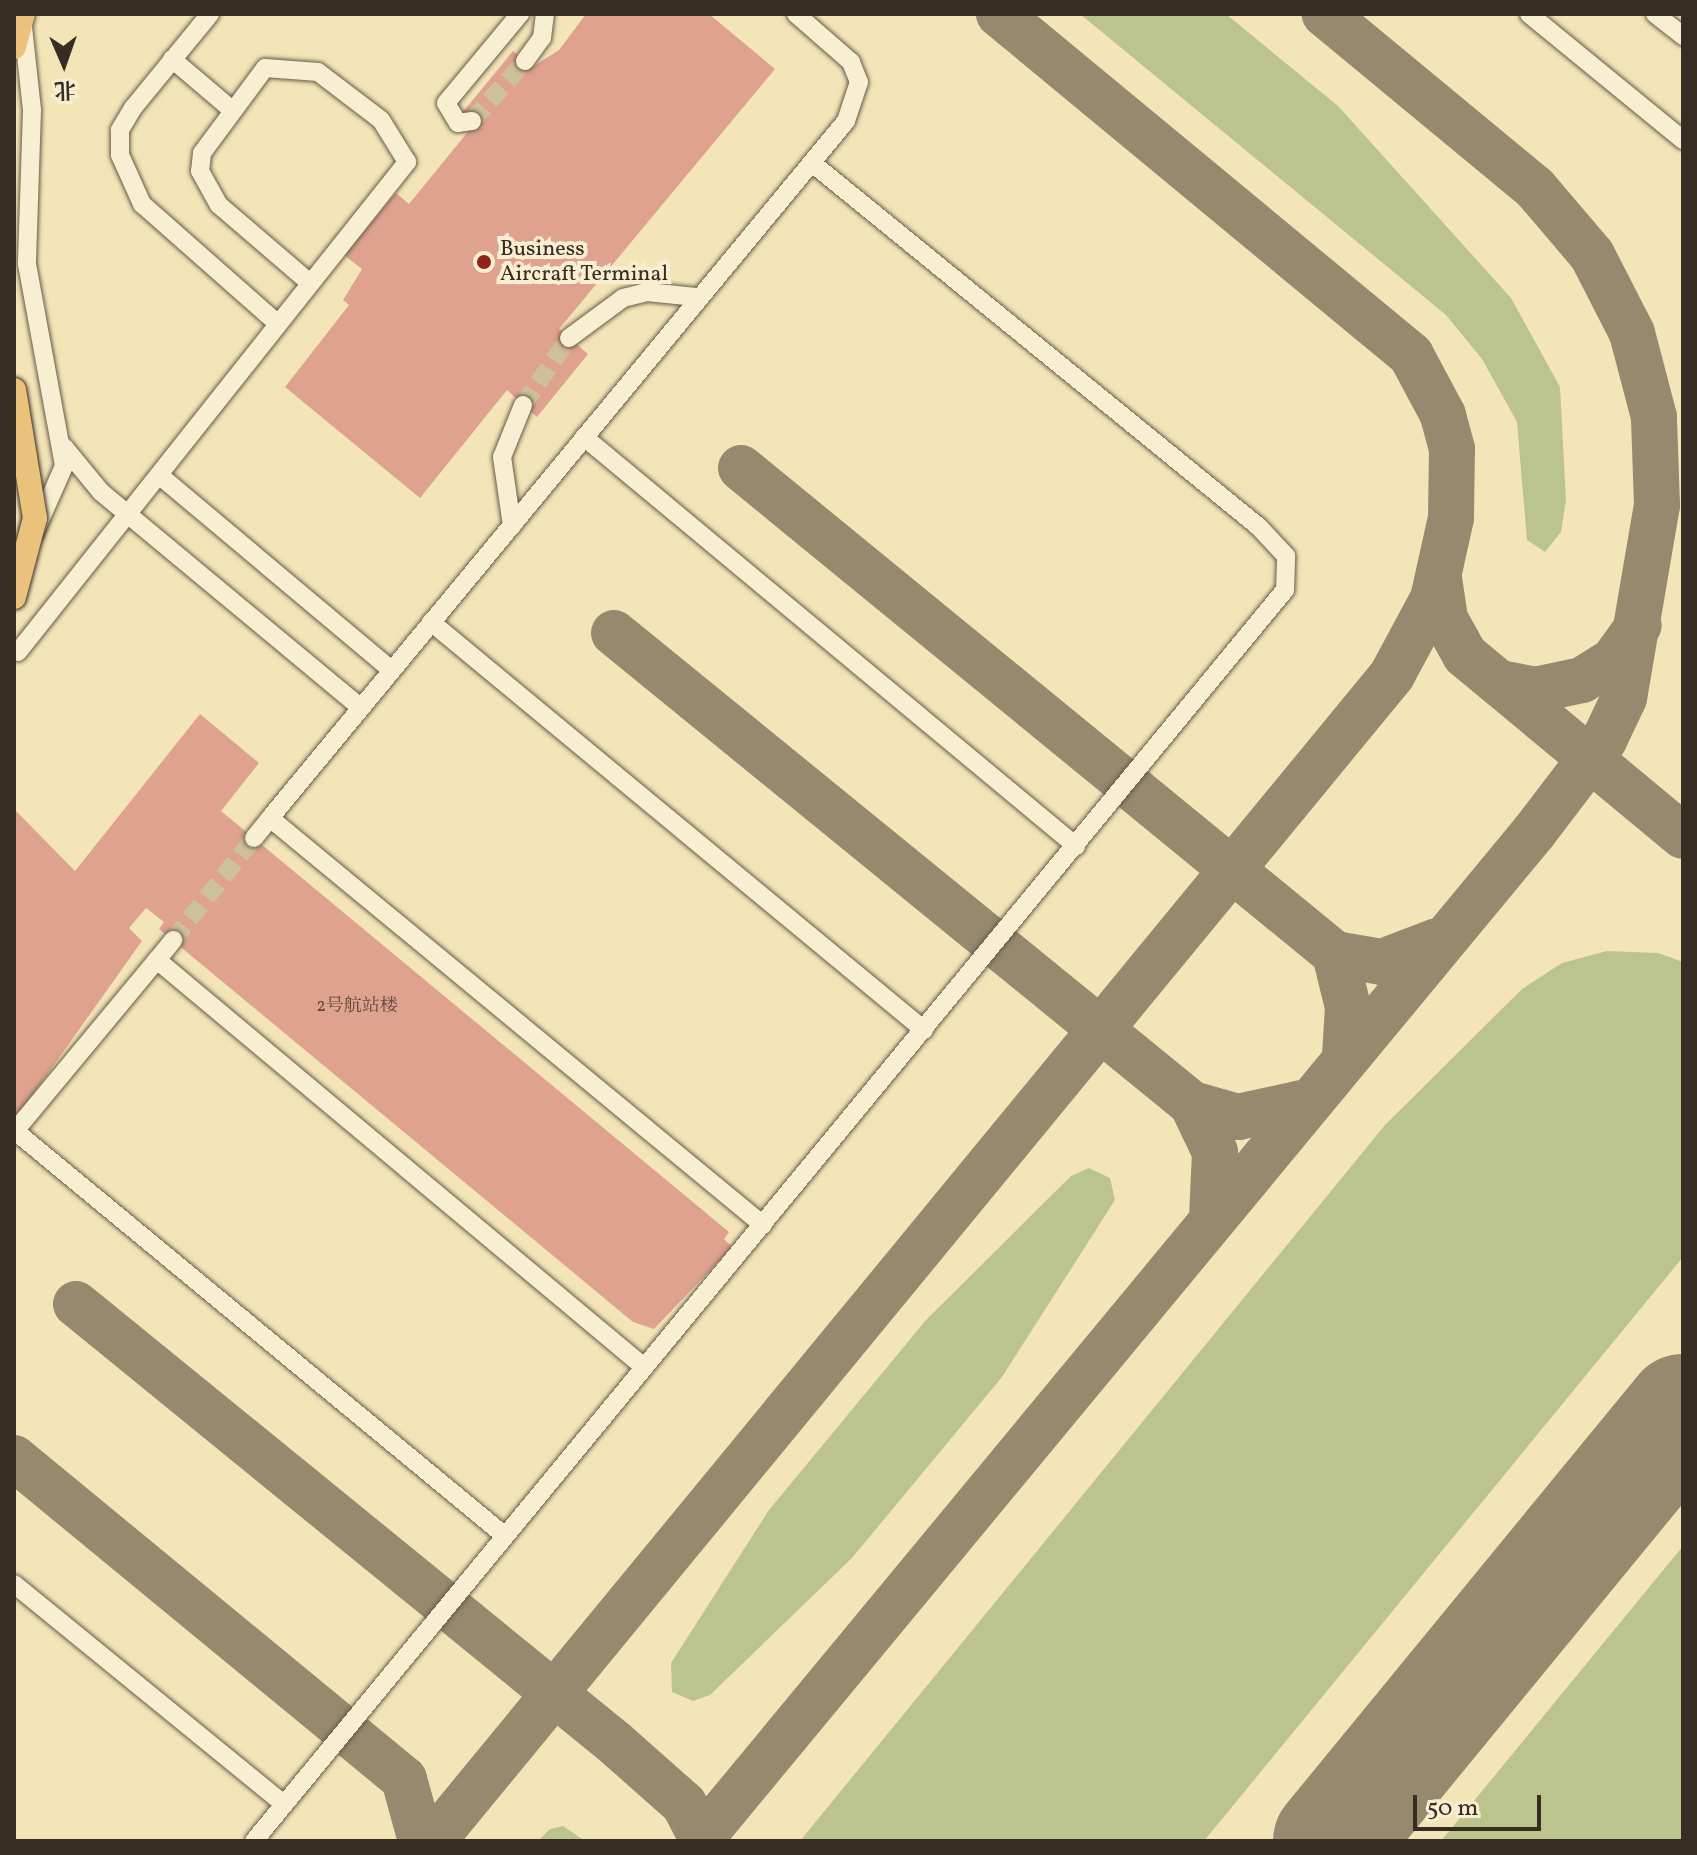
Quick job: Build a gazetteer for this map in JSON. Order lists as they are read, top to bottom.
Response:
{
  "places": ["Business Aircraft Terminal"],
  "house_numbers": ["2号航站楼"],
  "scale_bar": "50 m",
  "north": "bottom"
}
